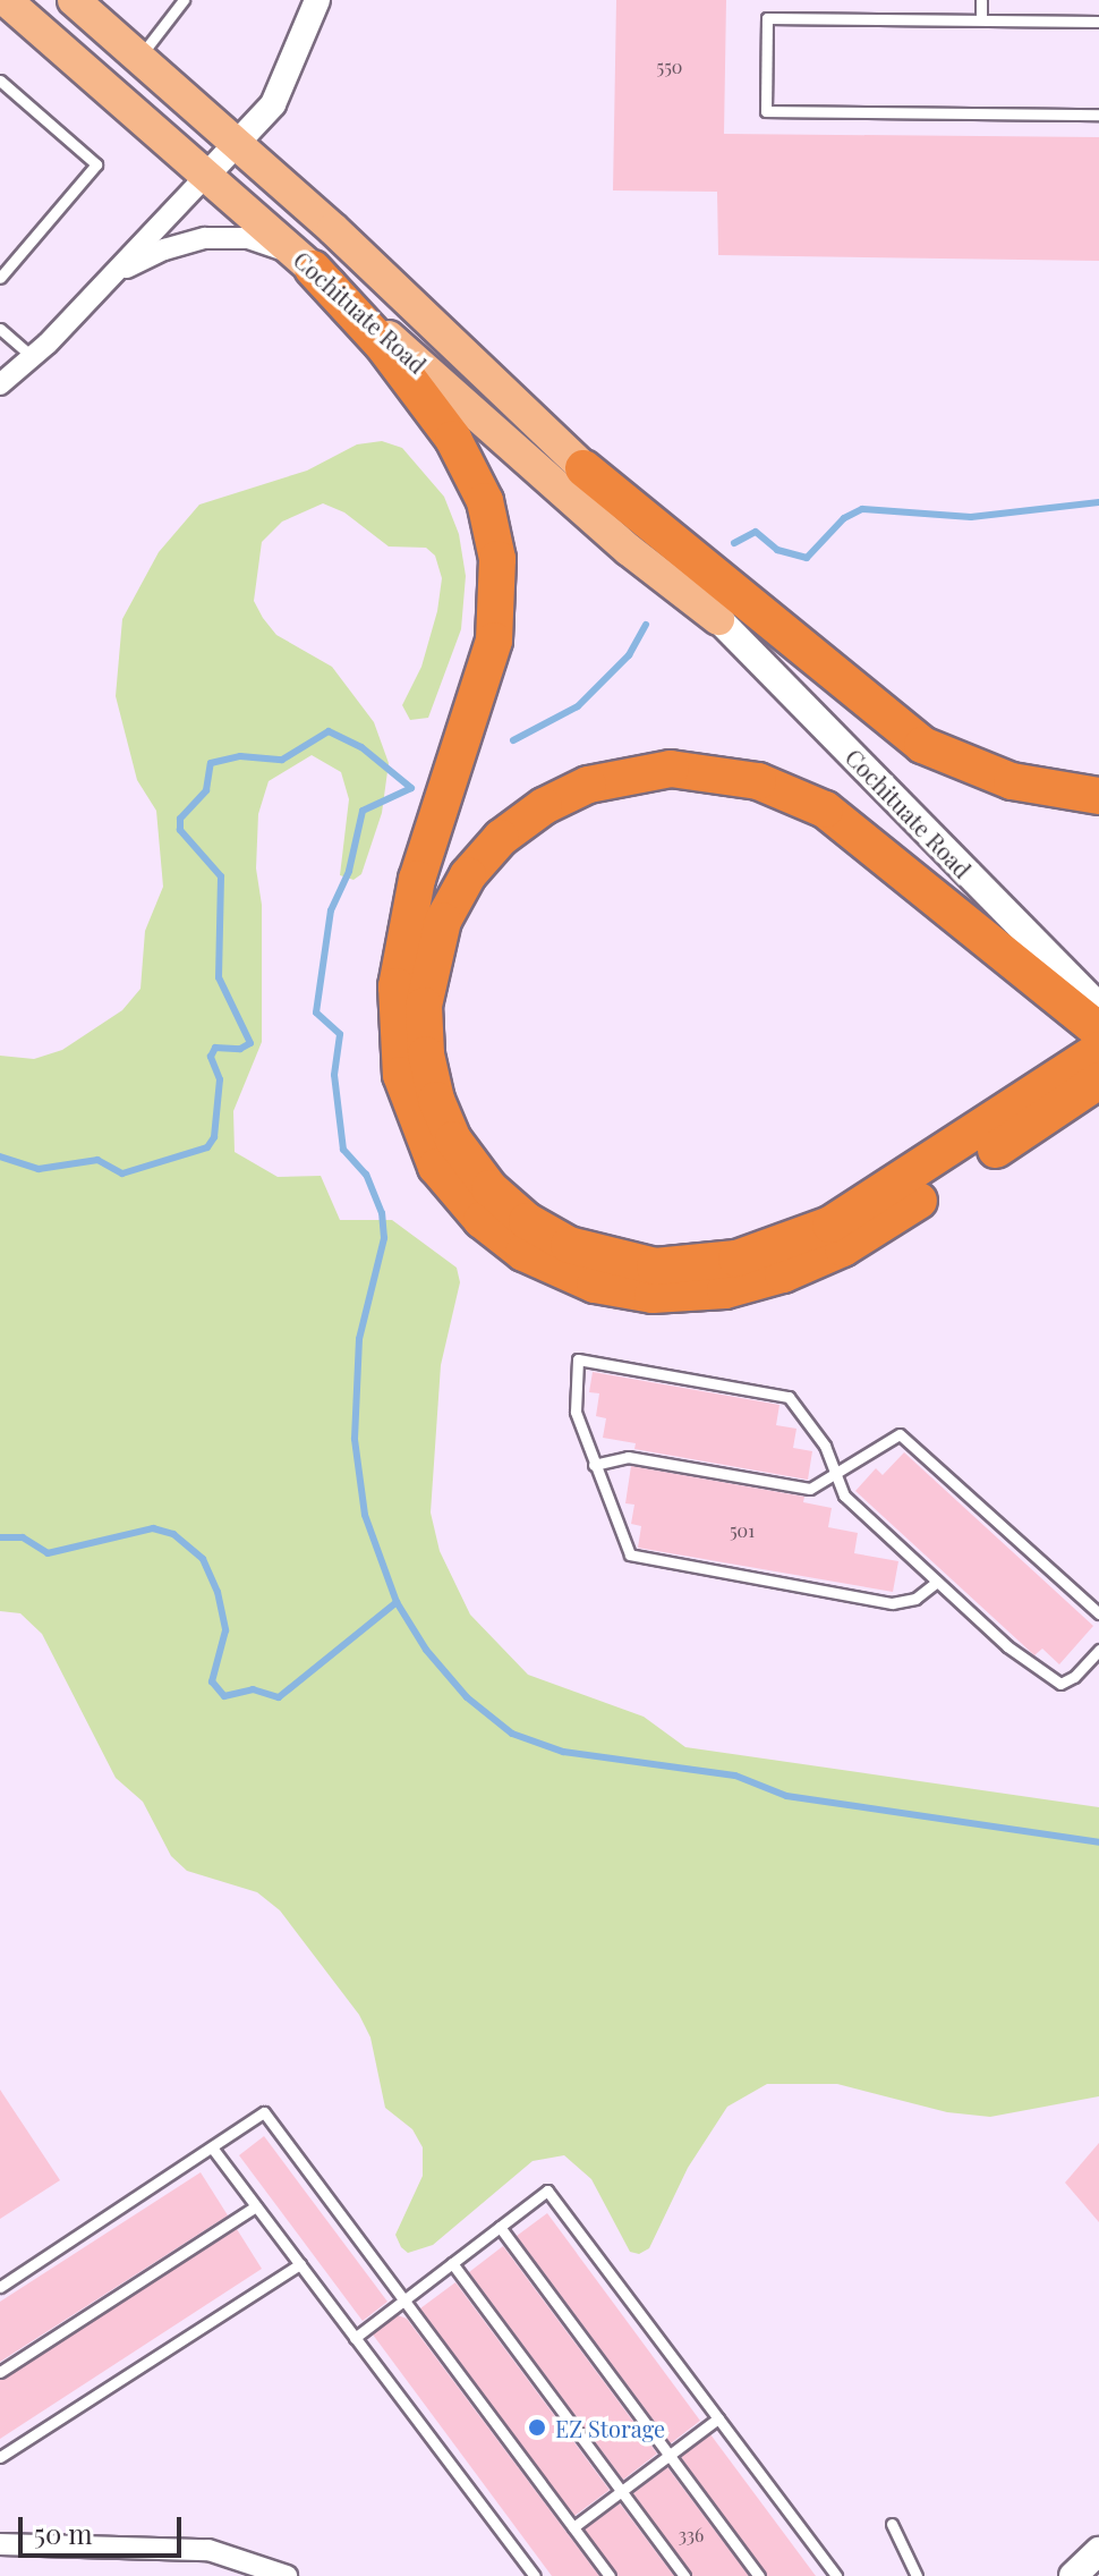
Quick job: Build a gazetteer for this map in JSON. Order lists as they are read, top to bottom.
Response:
{
  "streets": {
    "main road": ["Cochituate Road"]
  },
  "places": ["EZ Storage"],
  "house_numbers": ["550", "501", "336"],
  "scale_bar": "50 m"
}
